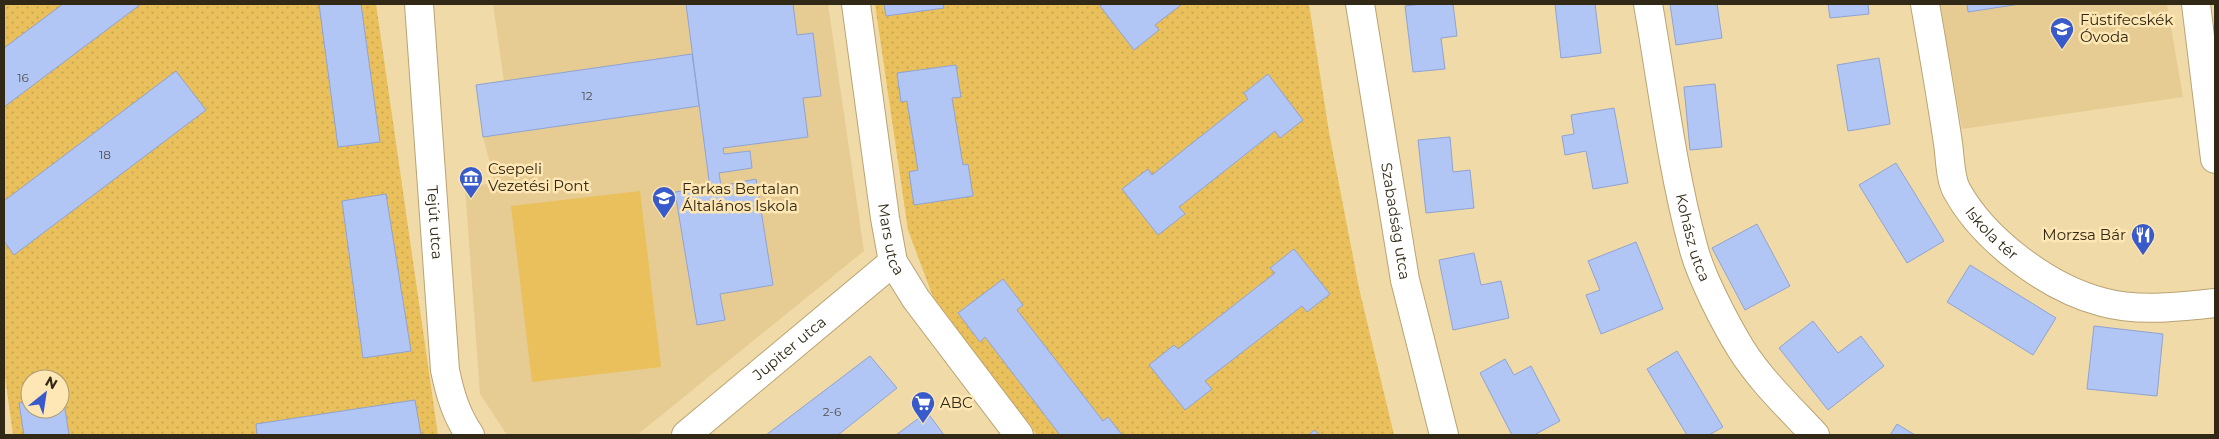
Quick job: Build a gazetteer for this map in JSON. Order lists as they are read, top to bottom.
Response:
{
  "streets": {
    "street": [
      "Szabadság utca",
      "Tejút utca",
      "Iskola tér",
      "Kohász utca",
      "Mars utca",
      "Jupiter utca"
    ]
  },
  "crossings": [
    ["Mars utca", "Jupiter utca"]
  ],
  "places": {
    "school or university": ["Füstifecskék Óvoda", "Farkas Bertalan Általános Iskola"],
    "museum": ["Csepeli Vezetési Pont"],
    "restaurant": ["Morzsa Bár"],
    "supermarket": ["ABC"]
  },
  "house_numbers": [
    "16",
    "12",
    "18",
    "2-6"
  ],
  "north": "top right"
}
